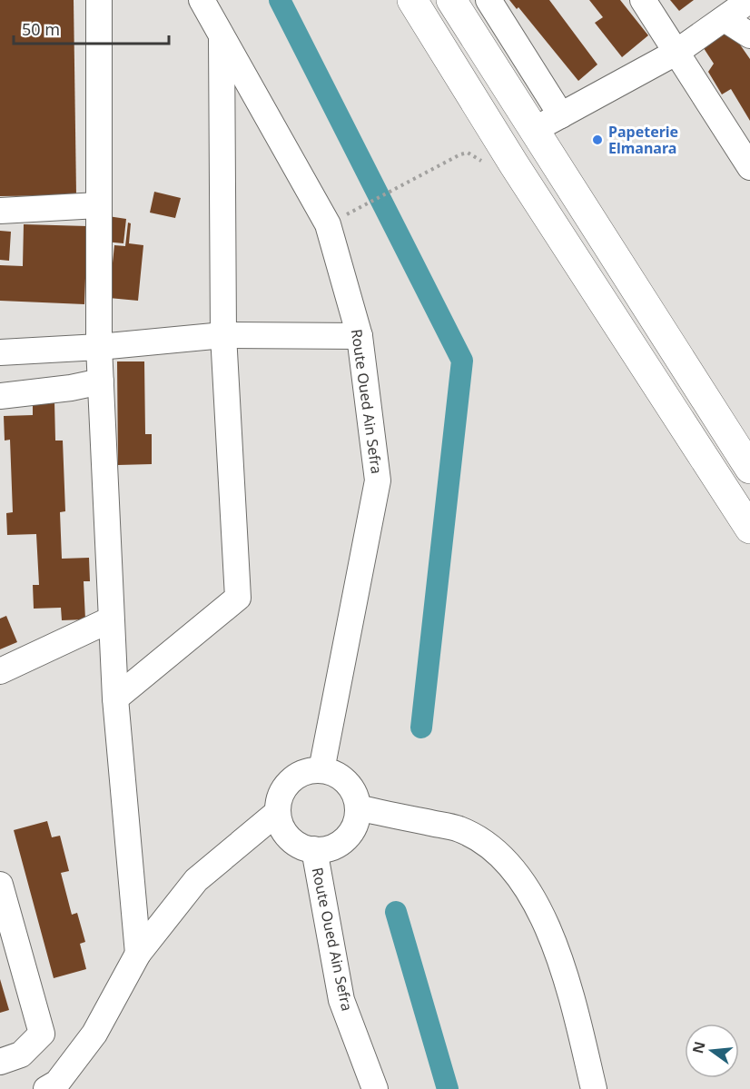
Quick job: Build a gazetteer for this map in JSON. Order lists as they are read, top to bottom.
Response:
{
  "streets": {
    "street": ["Route Oued Ain Sefra"]
  },
  "places": ["Papeterie Elmanara"],
  "scale_bar": "50 m",
  "north": "left"
}
